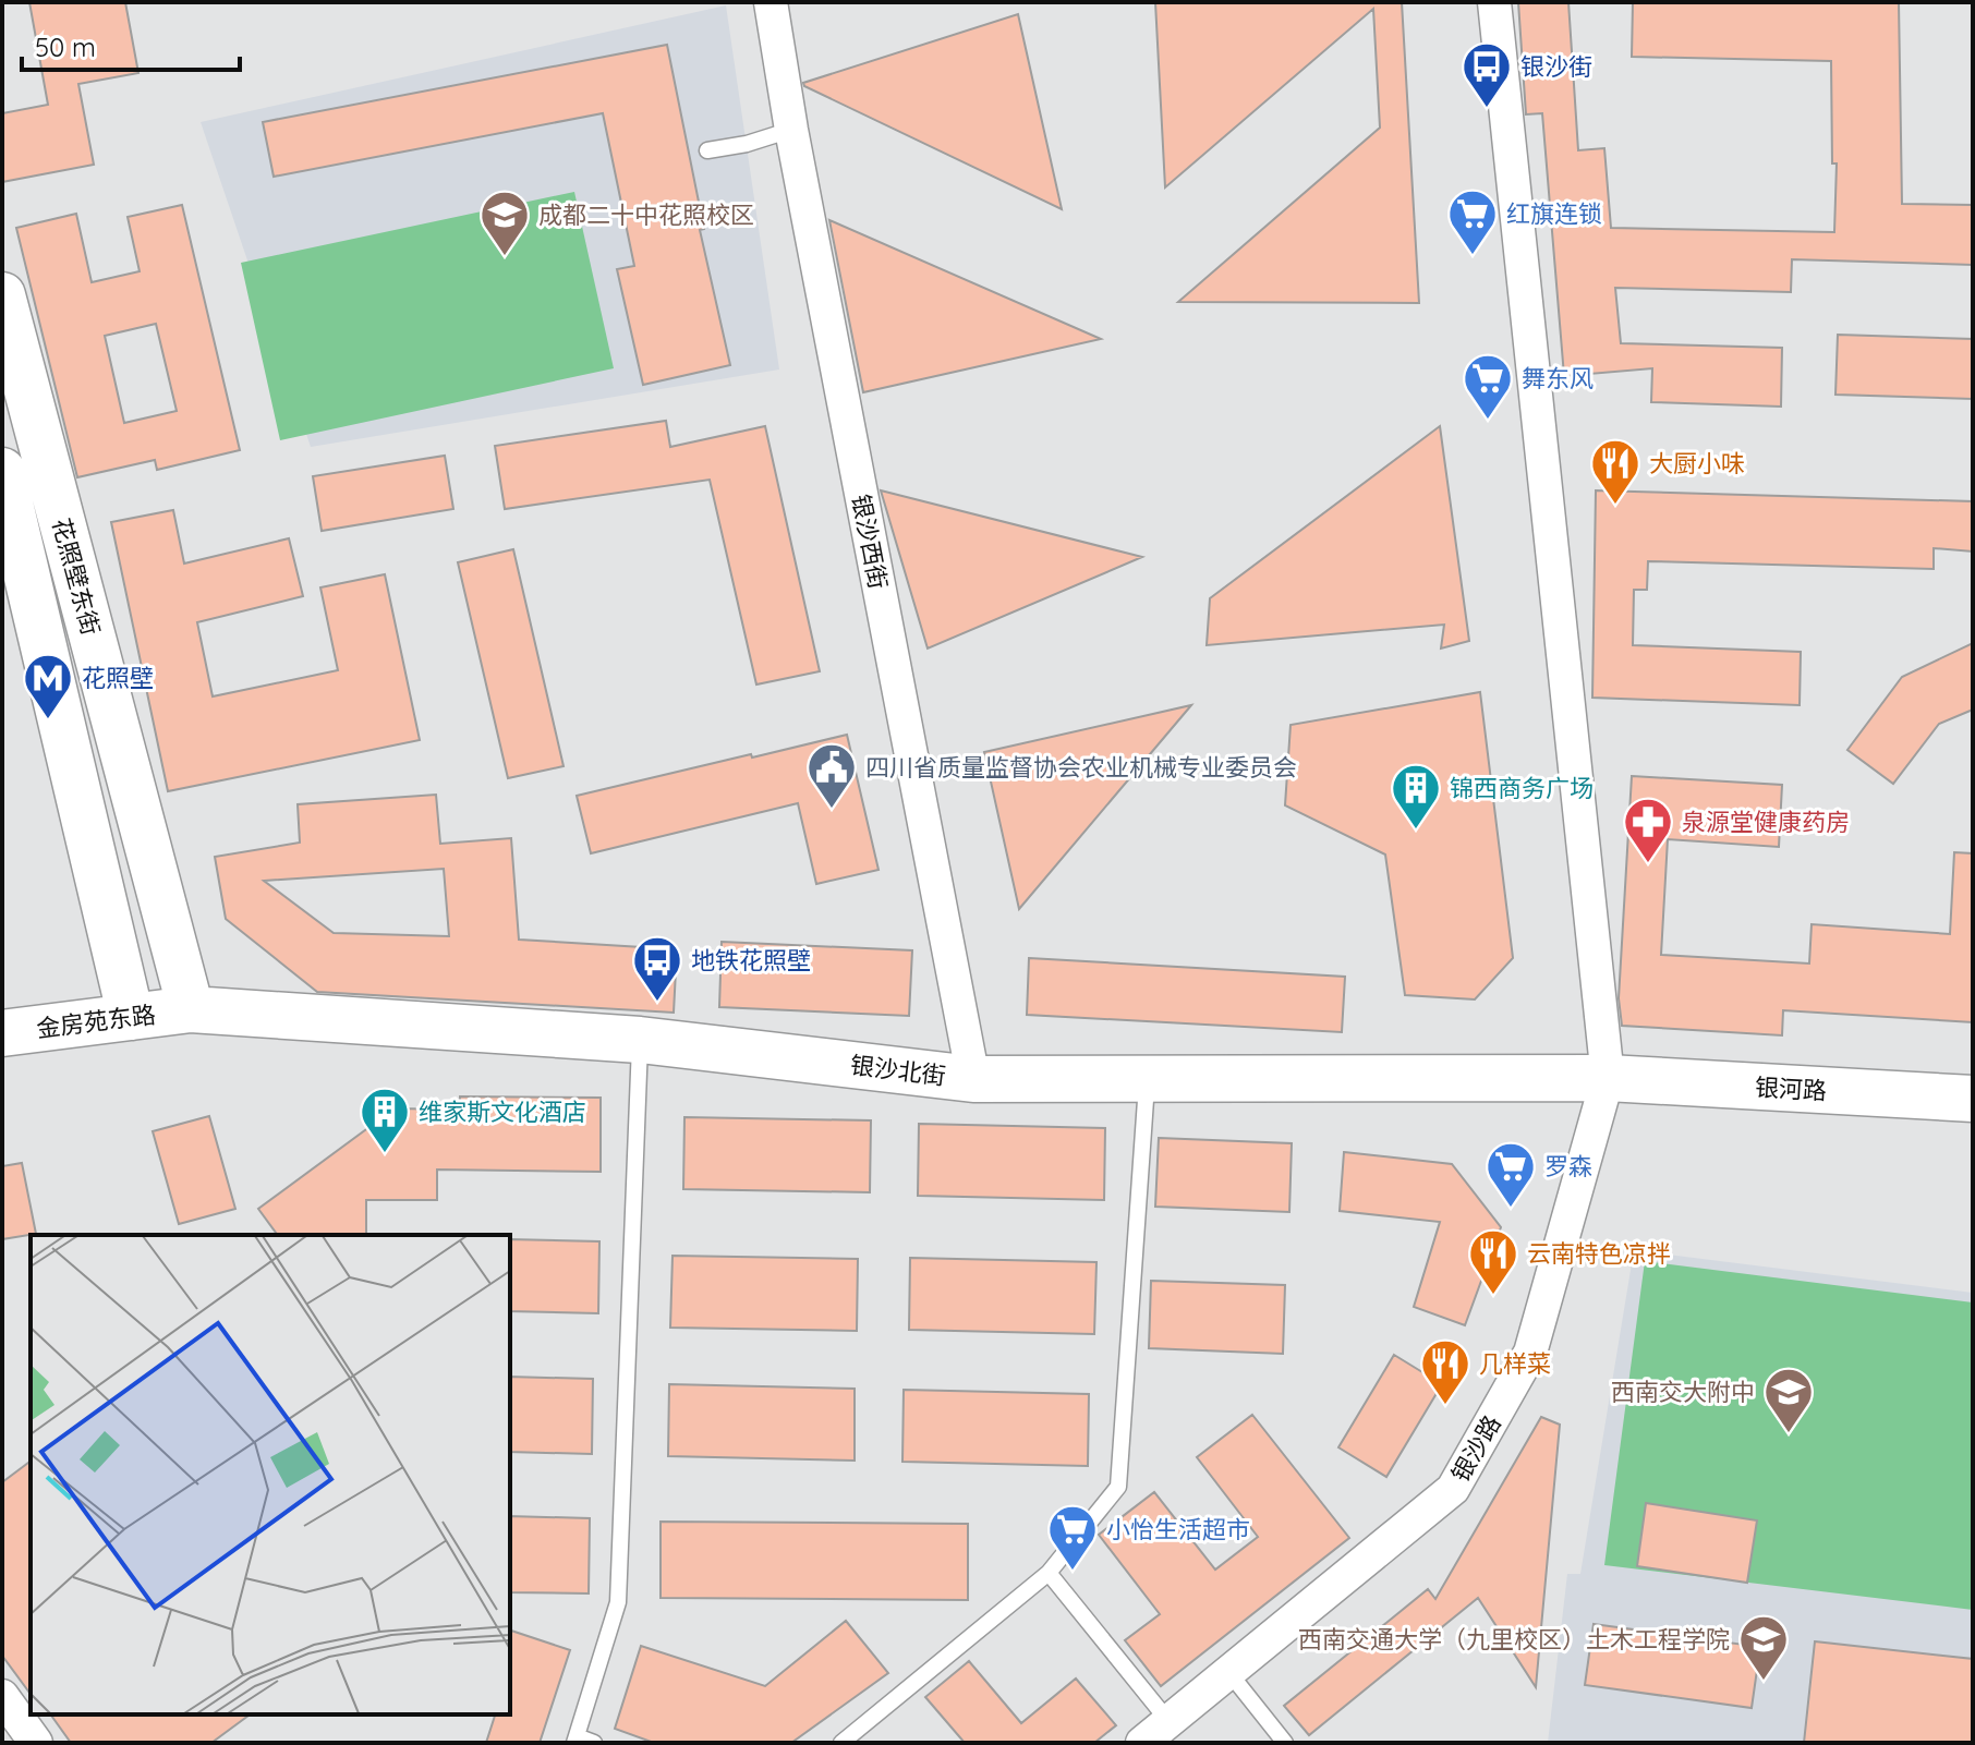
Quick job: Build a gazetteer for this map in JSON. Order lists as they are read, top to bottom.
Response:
{
  "streets": {
    "street": [
      "银沙西街",
      "花照壁东街",
      "金房苑东路",
      "银沙北街",
      "银河路",
      "银沙路"
    ]
  },
  "crossings": [
    ["银沙西街", "银沙北街"],
    ["花照壁东街", "金房苑东路"],
    ["花照壁东街", "银沙北街"],
    ["金房苑东路", "银沙北街"],
    ["银沙北街", "银河路"],
    ["银沙北街", "银沙路"],
    ["银河路", "银沙路"]
  ],
  "places": {
    "bus stop": ["银沙街", "地铁花照壁"],
    "supermarket": [
      "红旗连锁",
      "舞东风",
      "罗森",
      "小怡生活超市"
    ],
    "school or university": ["成都二十中花照校区", "西南交大附中", "西南交通大学（九里校区）土木工程学院"],
    "restaurant": ["大厨小味", "云南特色凉拌", "几样菜"],
    "metro station": ["花照壁"],
    "public building": ["四川省质量监督协会农业机械专业委员会"],
    "building": ["锦西商务广场", "维家斯文化酒店"],
    "pharmacy": ["泉源堂健康药房"]
  },
  "scale_bar": "50 m"
}
